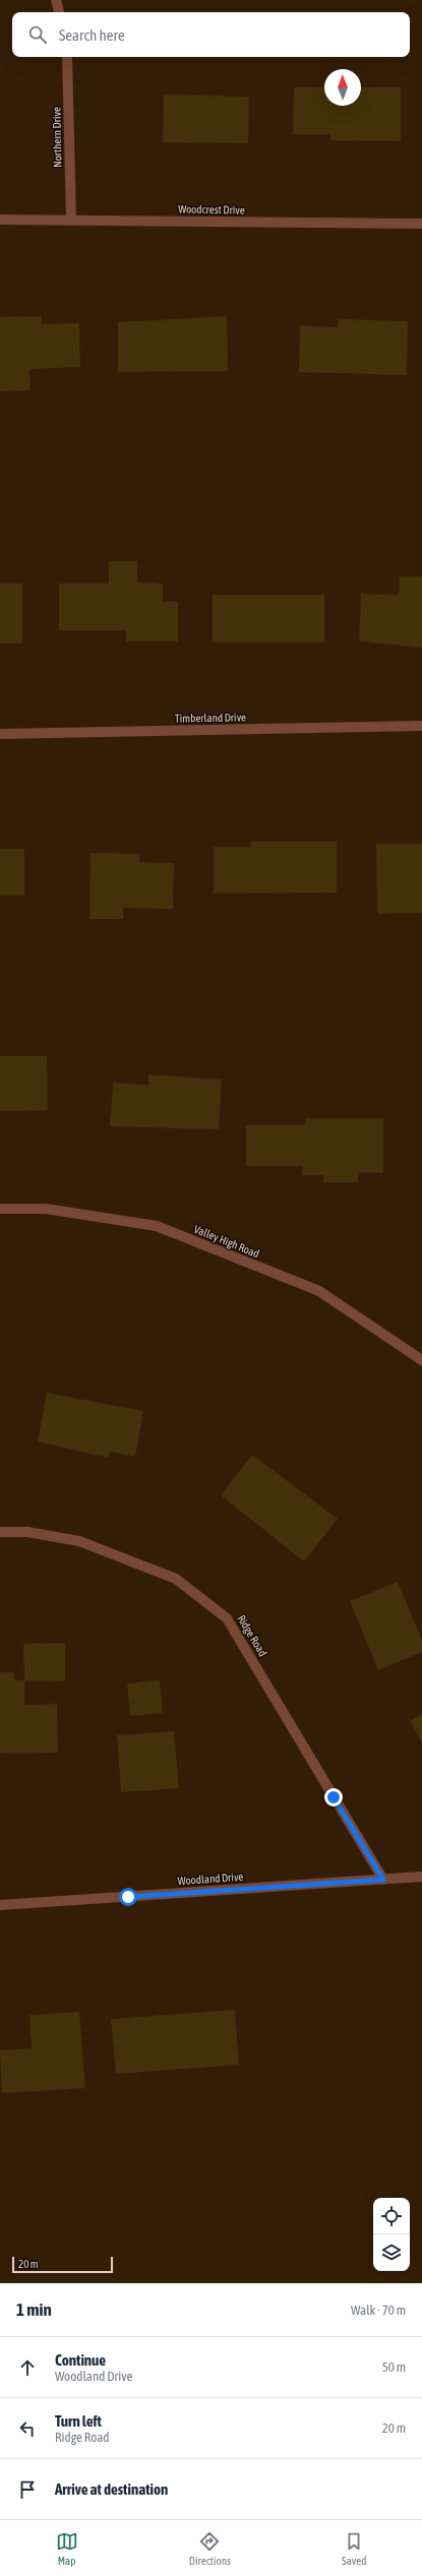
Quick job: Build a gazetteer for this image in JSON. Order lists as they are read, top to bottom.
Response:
{
  "streets": {
    "street": [
      "Northern Drive",
      "Woodcrest Drive",
      "Timberland Drive",
      "Valley High Road",
      "Ridge Road",
      "Woodland Drive"
    ]
  },
  "crossings": [
    ["Northern Drive", "Woodcrest Drive"],
    ["Ridge Road", "Woodland Drive"]
  ],
  "scale_bar": "20 m",
  "north": "top",
  "page": {
    "search": "Search here",
    "scale": "20 m",
    "heading": ["1 min", "Walk · 70 m"],
    "list": [
      ["Continue", "Woodland Drive", "50 m"],
      ["Turn left", "Ridge Road", "20 m"],
      "Arrive at destination"
    ],
    "nav": ["Map", "Directions", "Saved"]
  }
}
